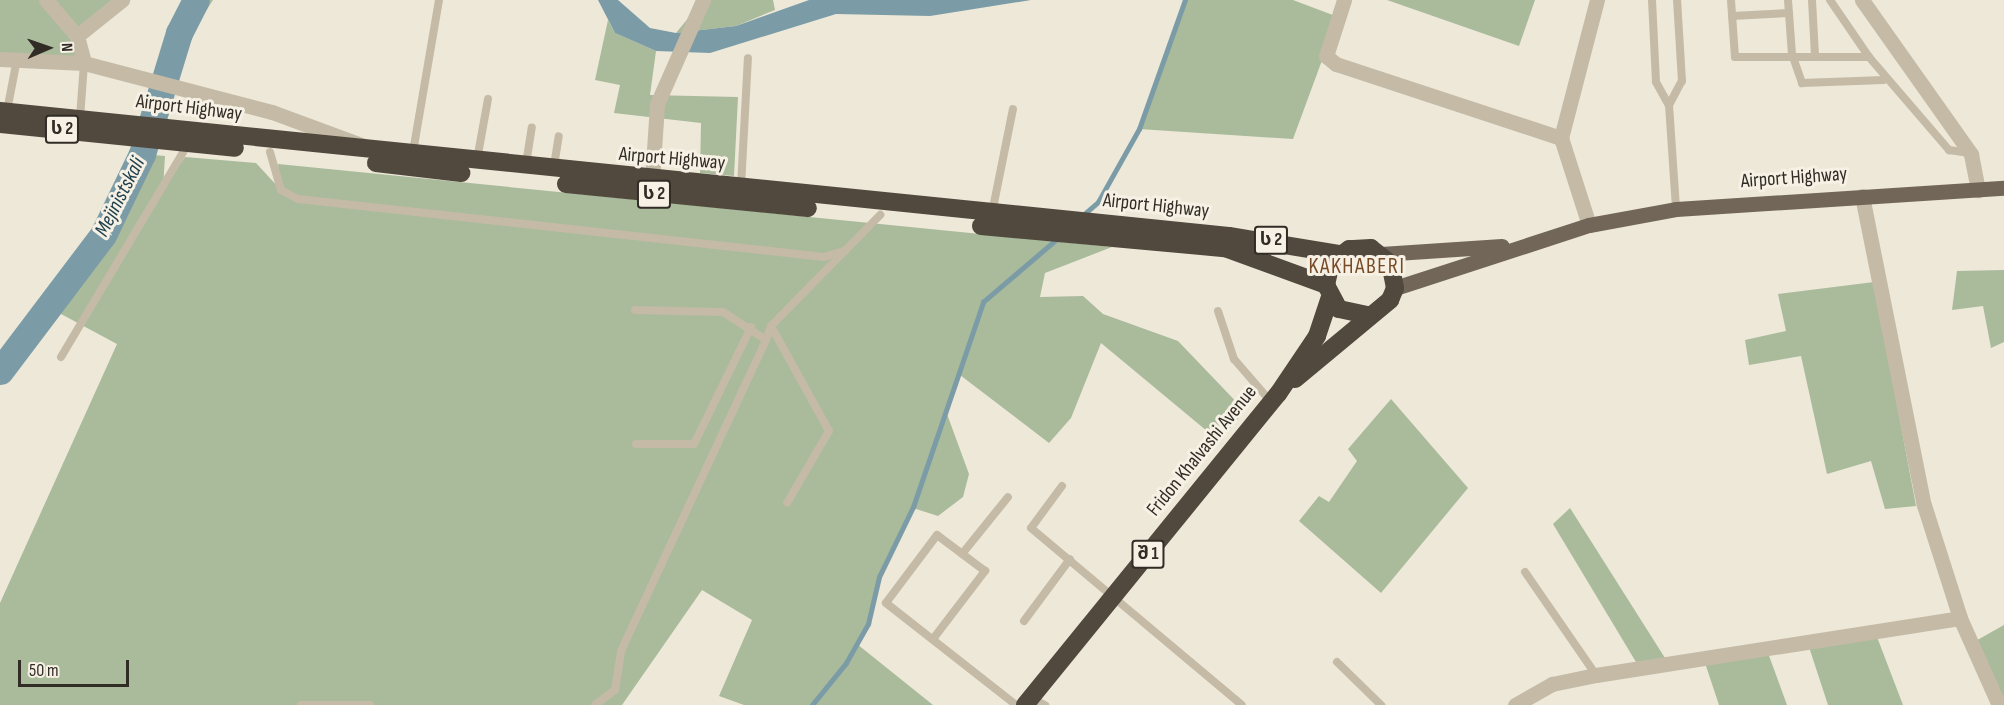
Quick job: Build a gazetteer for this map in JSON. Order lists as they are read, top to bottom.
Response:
{
  "streets": {
    "highway": [
      "Airport Highway",
      "ს 2",
      "Fridon Khalvashi Avenue",
      "შ 1"
    ]
  },
  "crossings": [
    ["Airport Highway", "შ 1"],
    ["Fridon Khalvashi Avenue", "შ 1"]
  ],
  "districts": ["KAKHABERI"],
  "water": ["Mejinistskali"],
  "scale_bar": "50 m",
  "north": "right"
}
